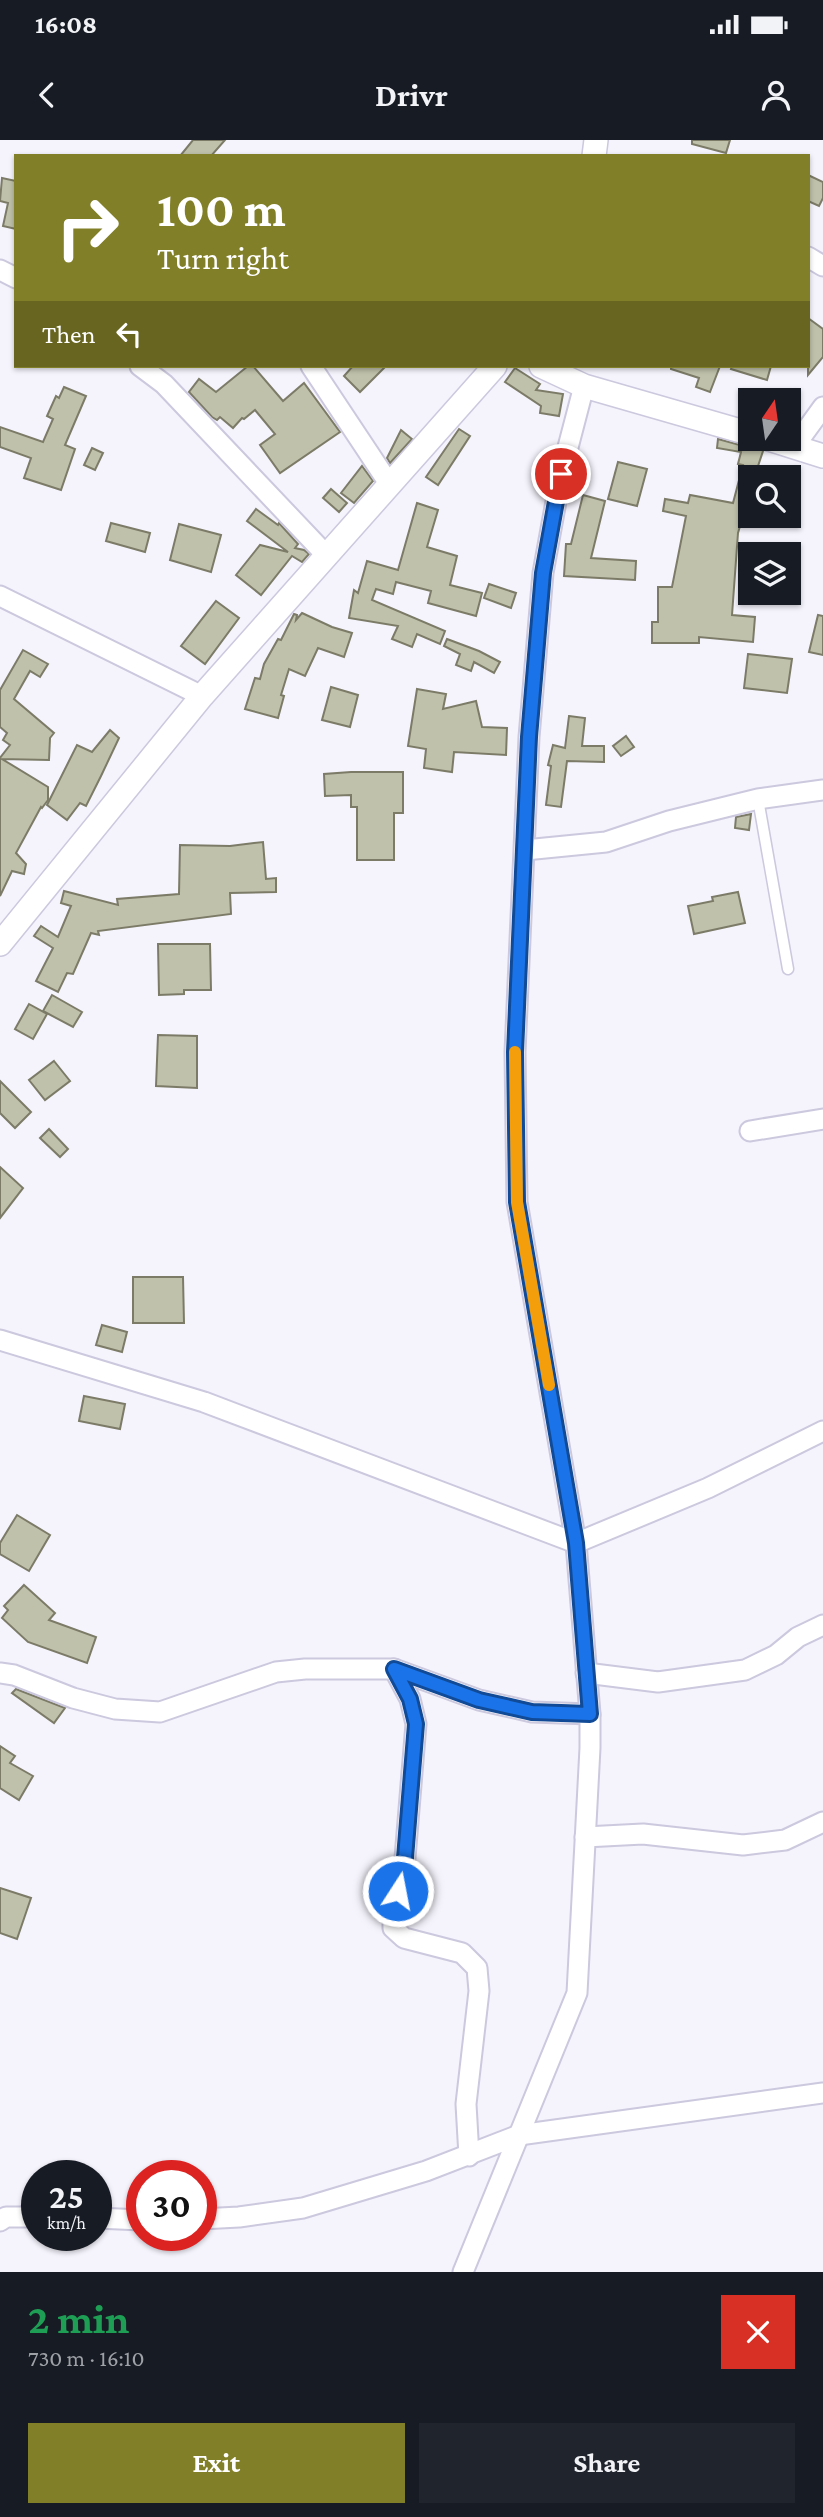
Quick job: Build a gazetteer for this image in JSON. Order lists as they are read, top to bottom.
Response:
{
  "north": "top",
  "page": {
    "status": "16:08",
    "header": "Drivr",
    "turn": ["100 m", "Turn right"],
    "then": "Then",
    "speed": "25 km/h",
    "limit": "30",
    "heading": ["2 min", "730 m · 16:10"],
    "buttons": ["Exit", "Share"]
  }
}
